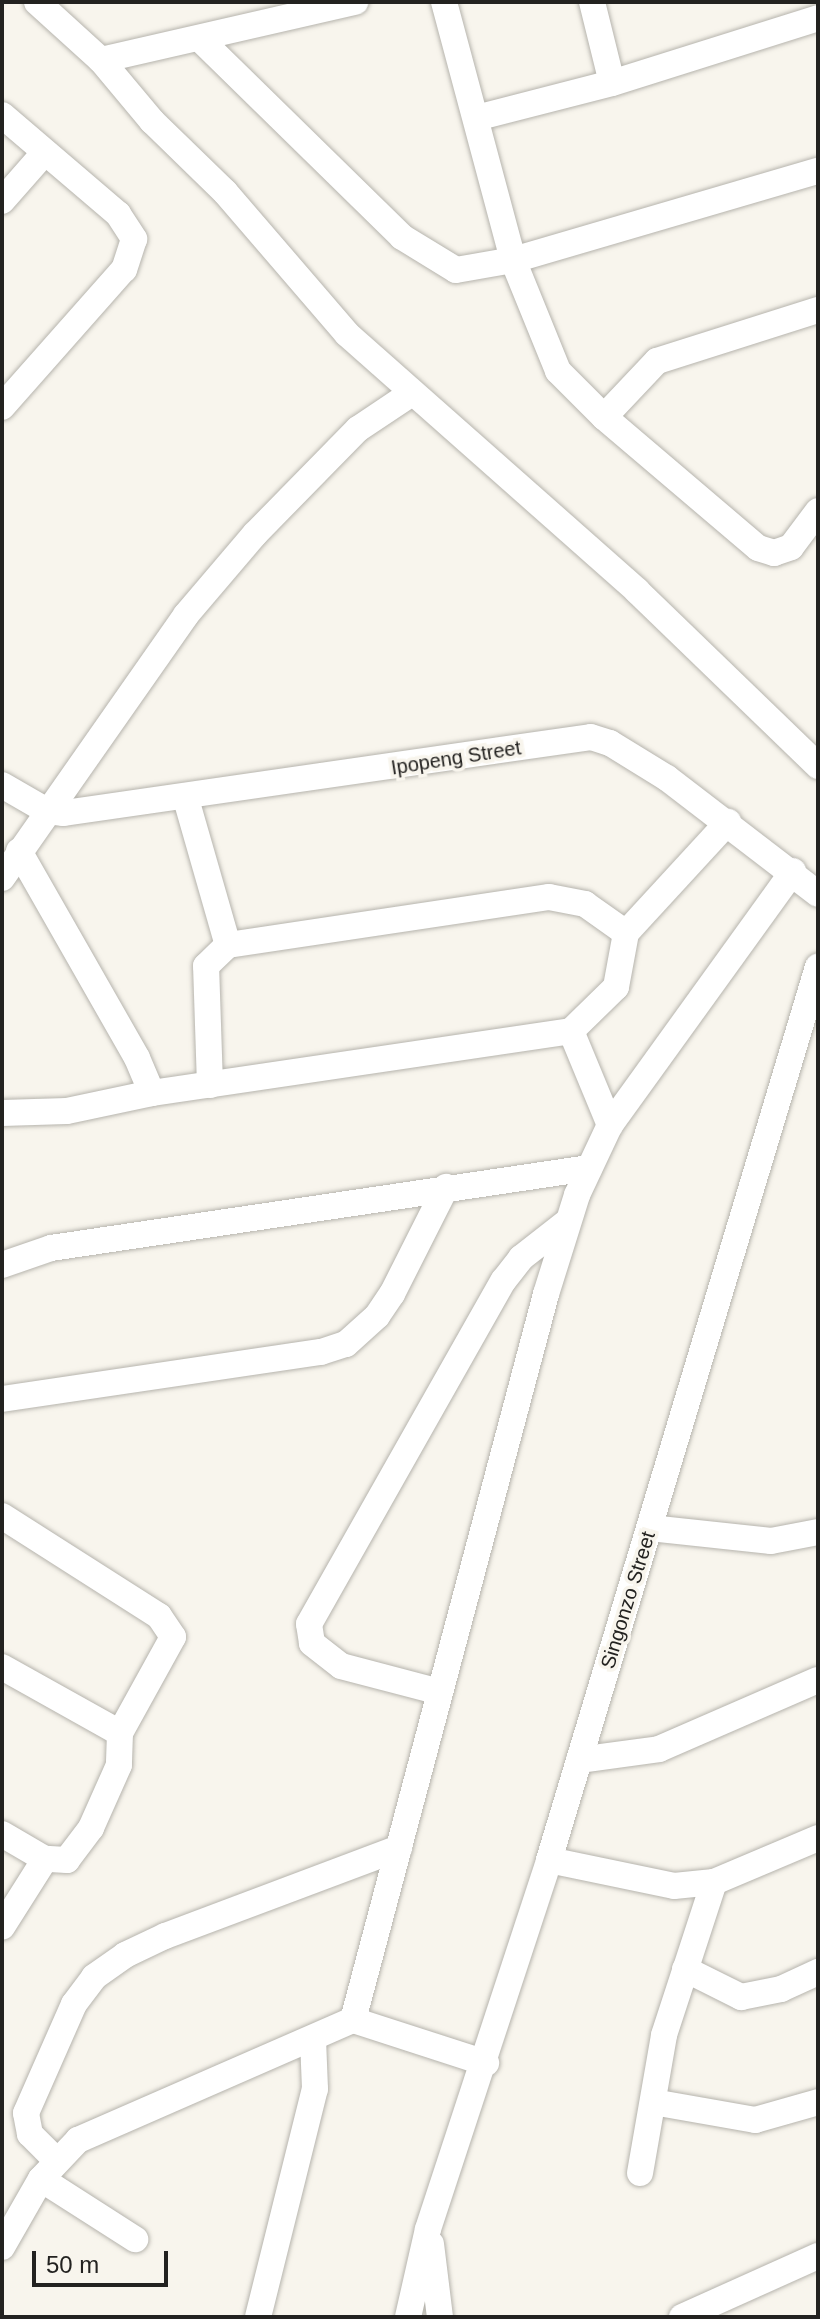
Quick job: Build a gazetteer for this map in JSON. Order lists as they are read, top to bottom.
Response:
{
  "streets": {
    "street": ["Ipopeng Street", "Singonzo Street"]
  },
  "scale_bar": "50 m"
}
